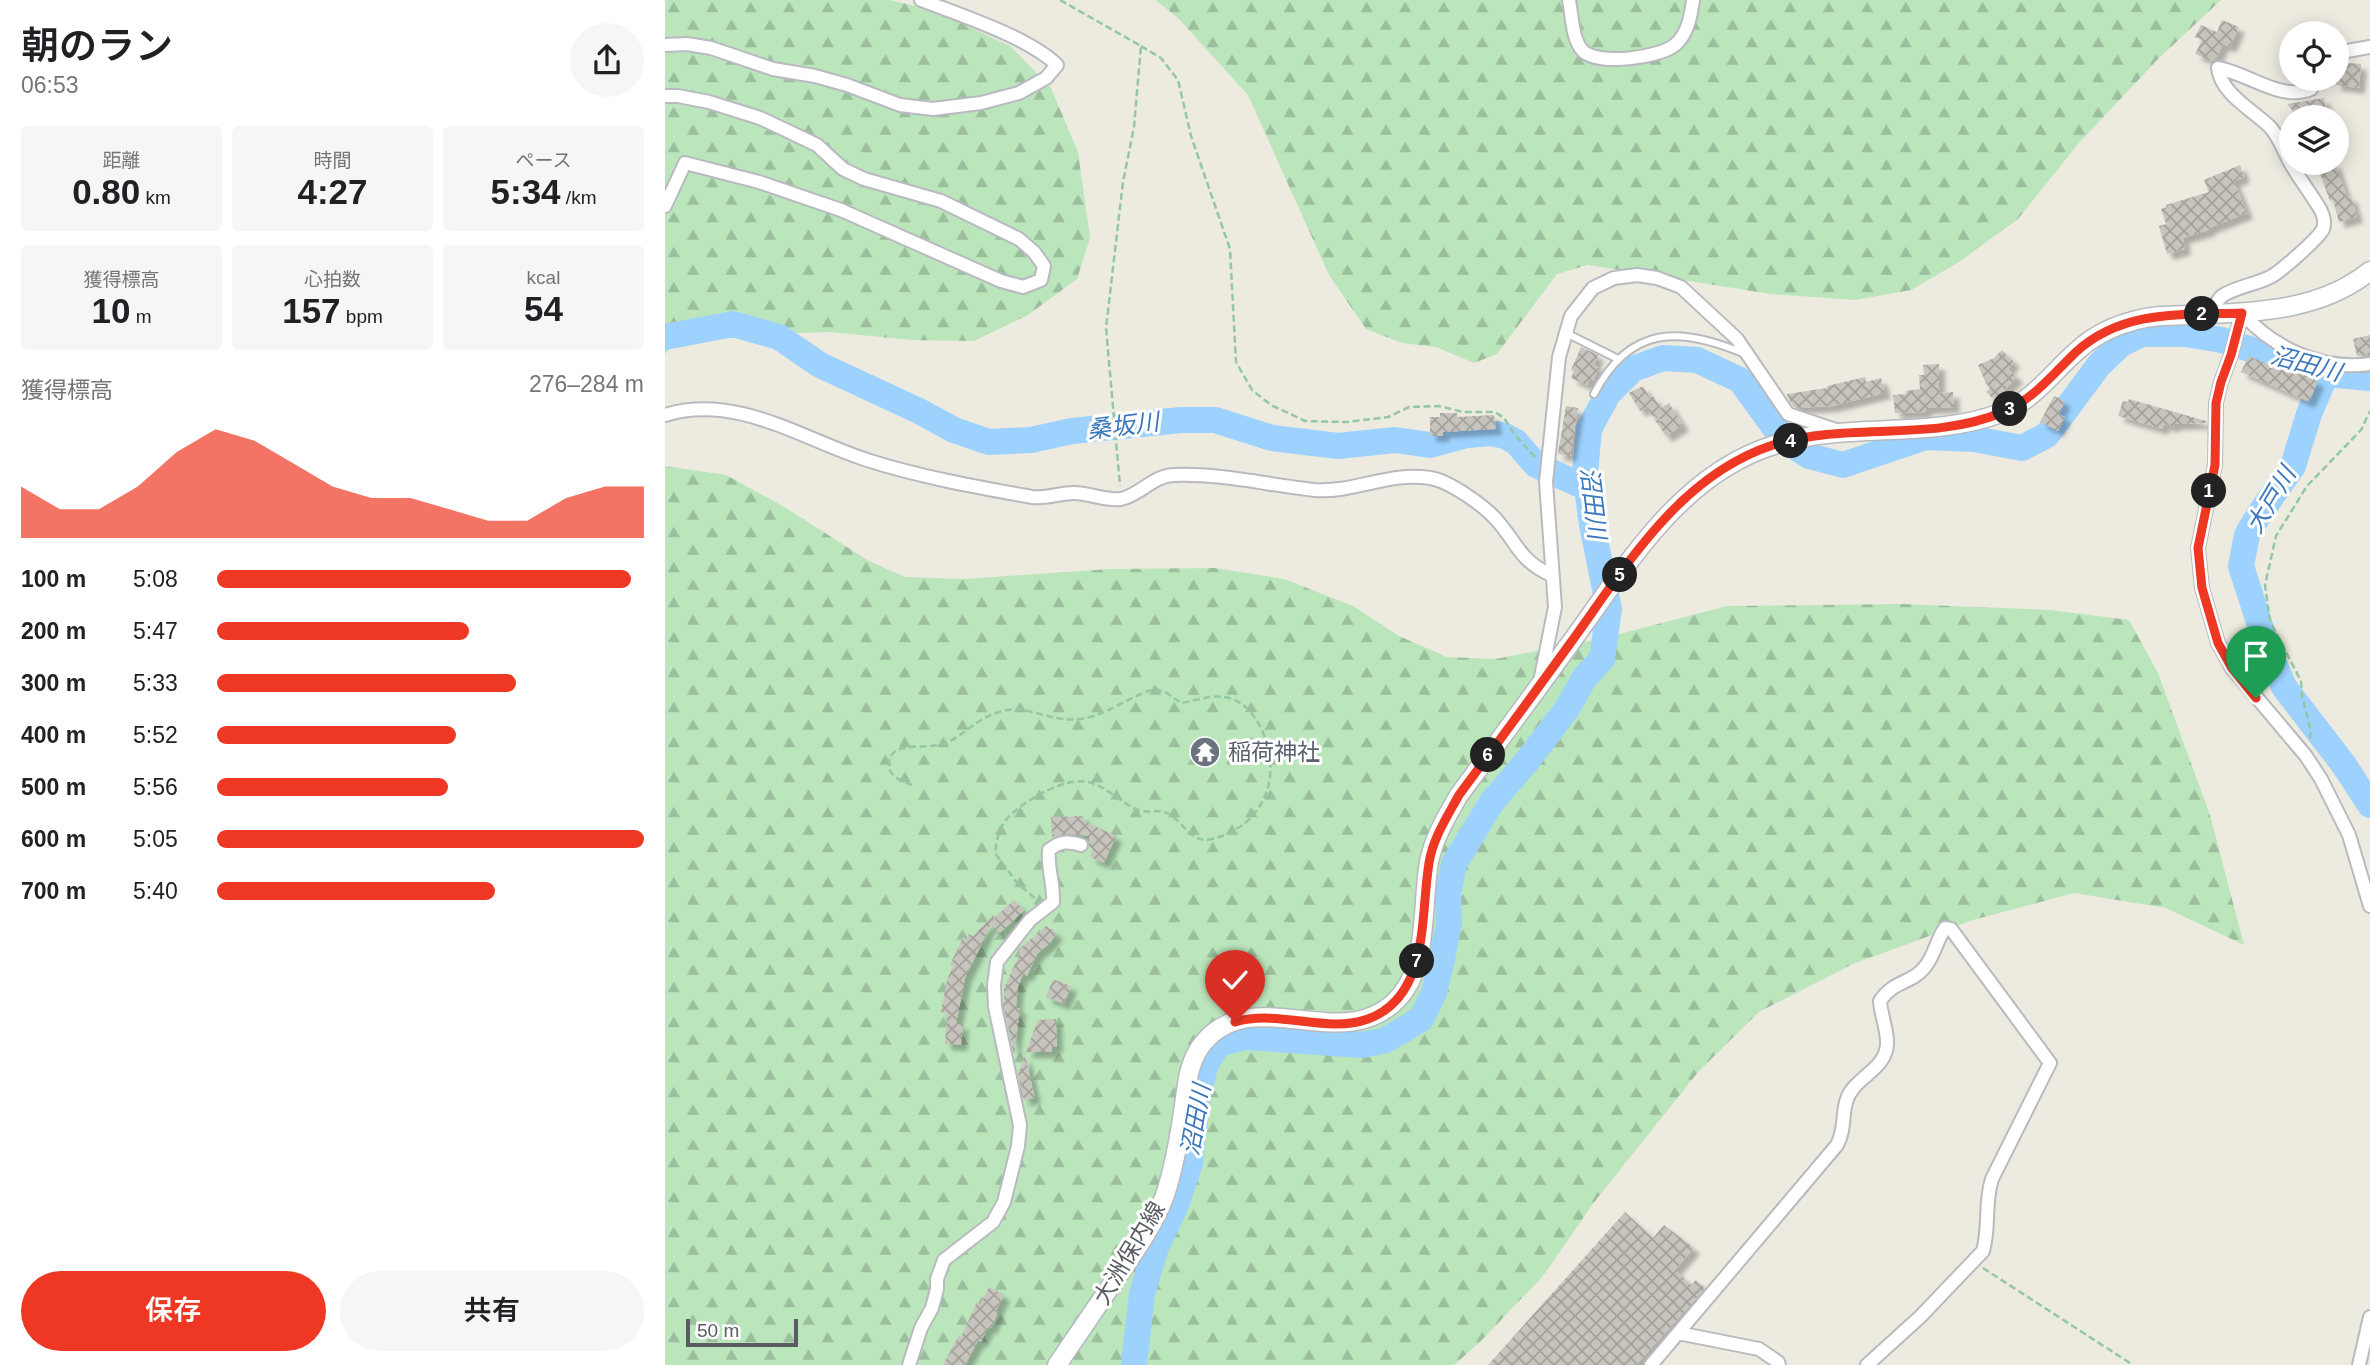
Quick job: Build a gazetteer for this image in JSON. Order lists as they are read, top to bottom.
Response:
{
  "streets": {
    "main road": ["大洲保内線"]
  },
  "water": ["沼田川", "桑坂川", "大戸川"],
  "places": {
    "temple": ["稲荷神社"]
  },
  "scale_bar": "50 m",
  "page": {
    "heading": ["朝のラン", "06:53"],
    "stats": [
      ["距離", "0.80 km"],
      ["時間", "4:27"],
      ["ペース", "5:34 /km"],
      ["獲得標高", "10 m"],
      ["心拍数", "157 bpm"],
      ["kcal", "54"]
    ],
    "pins": [
      "2",
      "3",
      "4",
      "1",
      "5",
      "6",
      "7"
    ],
    "chart": ["獲得標高", "276–284 m"],
    "list": [
      {
        "name": "100 m",
        "note": "5:08"
      },
      {
        "name": "200 m",
        "note": "5:47"
      },
      {
        "name": "300 m",
        "note": "5:33"
      },
      {
        "name": "400 m",
        "note": "5:52"
      },
      {
        "name": "500 m",
        "note": "5:56"
      },
      {
        "name": "600 m",
        "note": "5:05"
      },
      {
        "name": "700 m",
        "note": "5:40"
      }
    ],
    "buttons": ["保存", "共有"],
    "scale": "50 m"
  }
}
